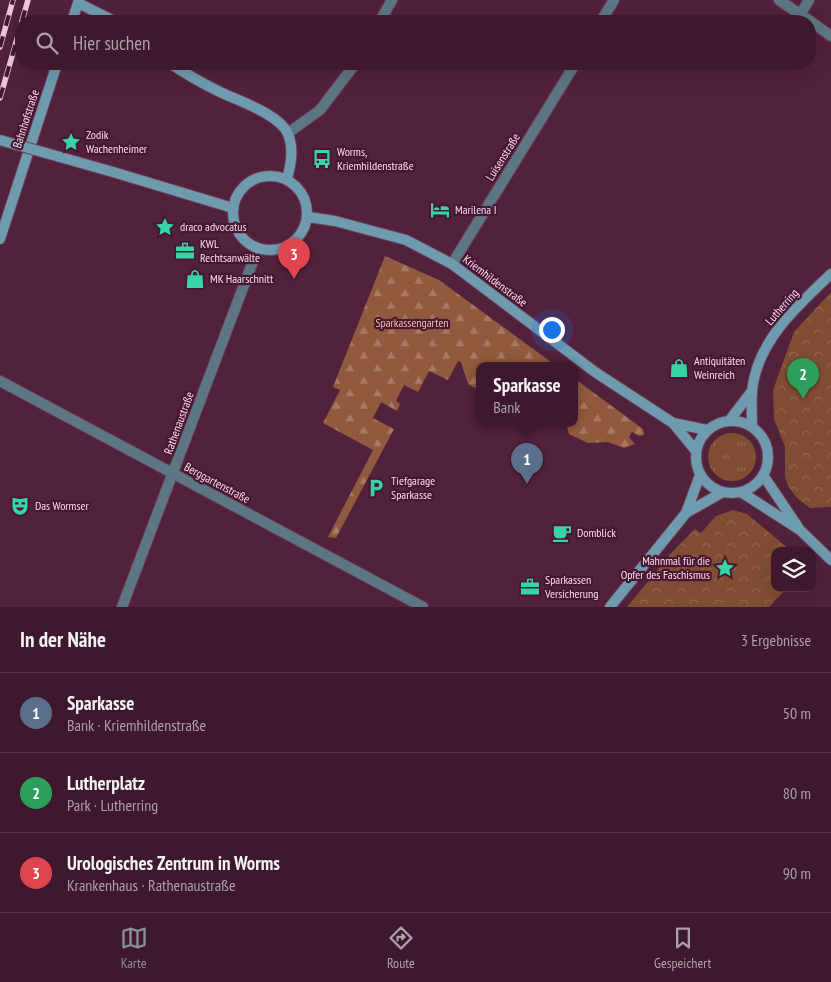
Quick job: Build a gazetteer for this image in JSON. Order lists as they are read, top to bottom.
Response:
{
  "streets": {
    "street": [
      "Bahnhofstraße",
      "Luisenstraße",
      "Kriemhildenstraße",
      "Lutherring",
      "Rathenaustraße",
      "Berggartenstraße"
    ]
  },
  "crossings": [
    ["Luisenstraße", "Kriemhildenstraße"],
    ["Kriemhildenstraße", "Lutherring"],
    ["Kriemhildenstraße", "Rathenaustraße"],
    ["Rathenaustraße", "Berggartenstraße"]
  ],
  "parks": ["Sparkassengarten"],
  "places": {
    "place": ["Zodik Wachenheimer", "draco advocatus", "Mahnmal für die Opfer des Faschismus"],
    "bus stop": ["Worms, Kriemhildenstraße"],
    "hotel": ["Marilena I"],
    "office": ["KWL Rechtsanwälte", "Sparkassen Versicherung"],
    "shop": ["MK Haarschnitt", "Antiquitäten Weinreich"],
    "parking": ["Tiefgarage Sparkasse"],
    "theatre": ["Das Wormser"],
    "cafe": ["Domblick"]
  },
  "page": {
    "search": "Hier suchen",
    "pins": ["3", "2", "1"],
    "popup": ["Sparkasse", "Bank"],
    "heading": ["In der Nähe", "3 Ergebnisse"],
    "list": [
      {
        "mark": "1",
        "name": "Sparkasse",
        "note": "Bank · Kriemhildenstraße",
        "value": "50 m"
      },
      {
        "mark": "2",
        "name": "Lutherplatz",
        "note": "Park · Lutherring",
        "value": "80 m"
      },
      {
        "mark": "3",
        "name": "Urologisches Zentrum in Worms",
        "note": "Krankenhaus · Rathenaustraße",
        "value": "90 m"
      }
    ],
    "nav": ["Karte", "Route", "Gespeichert"]
  }
}
